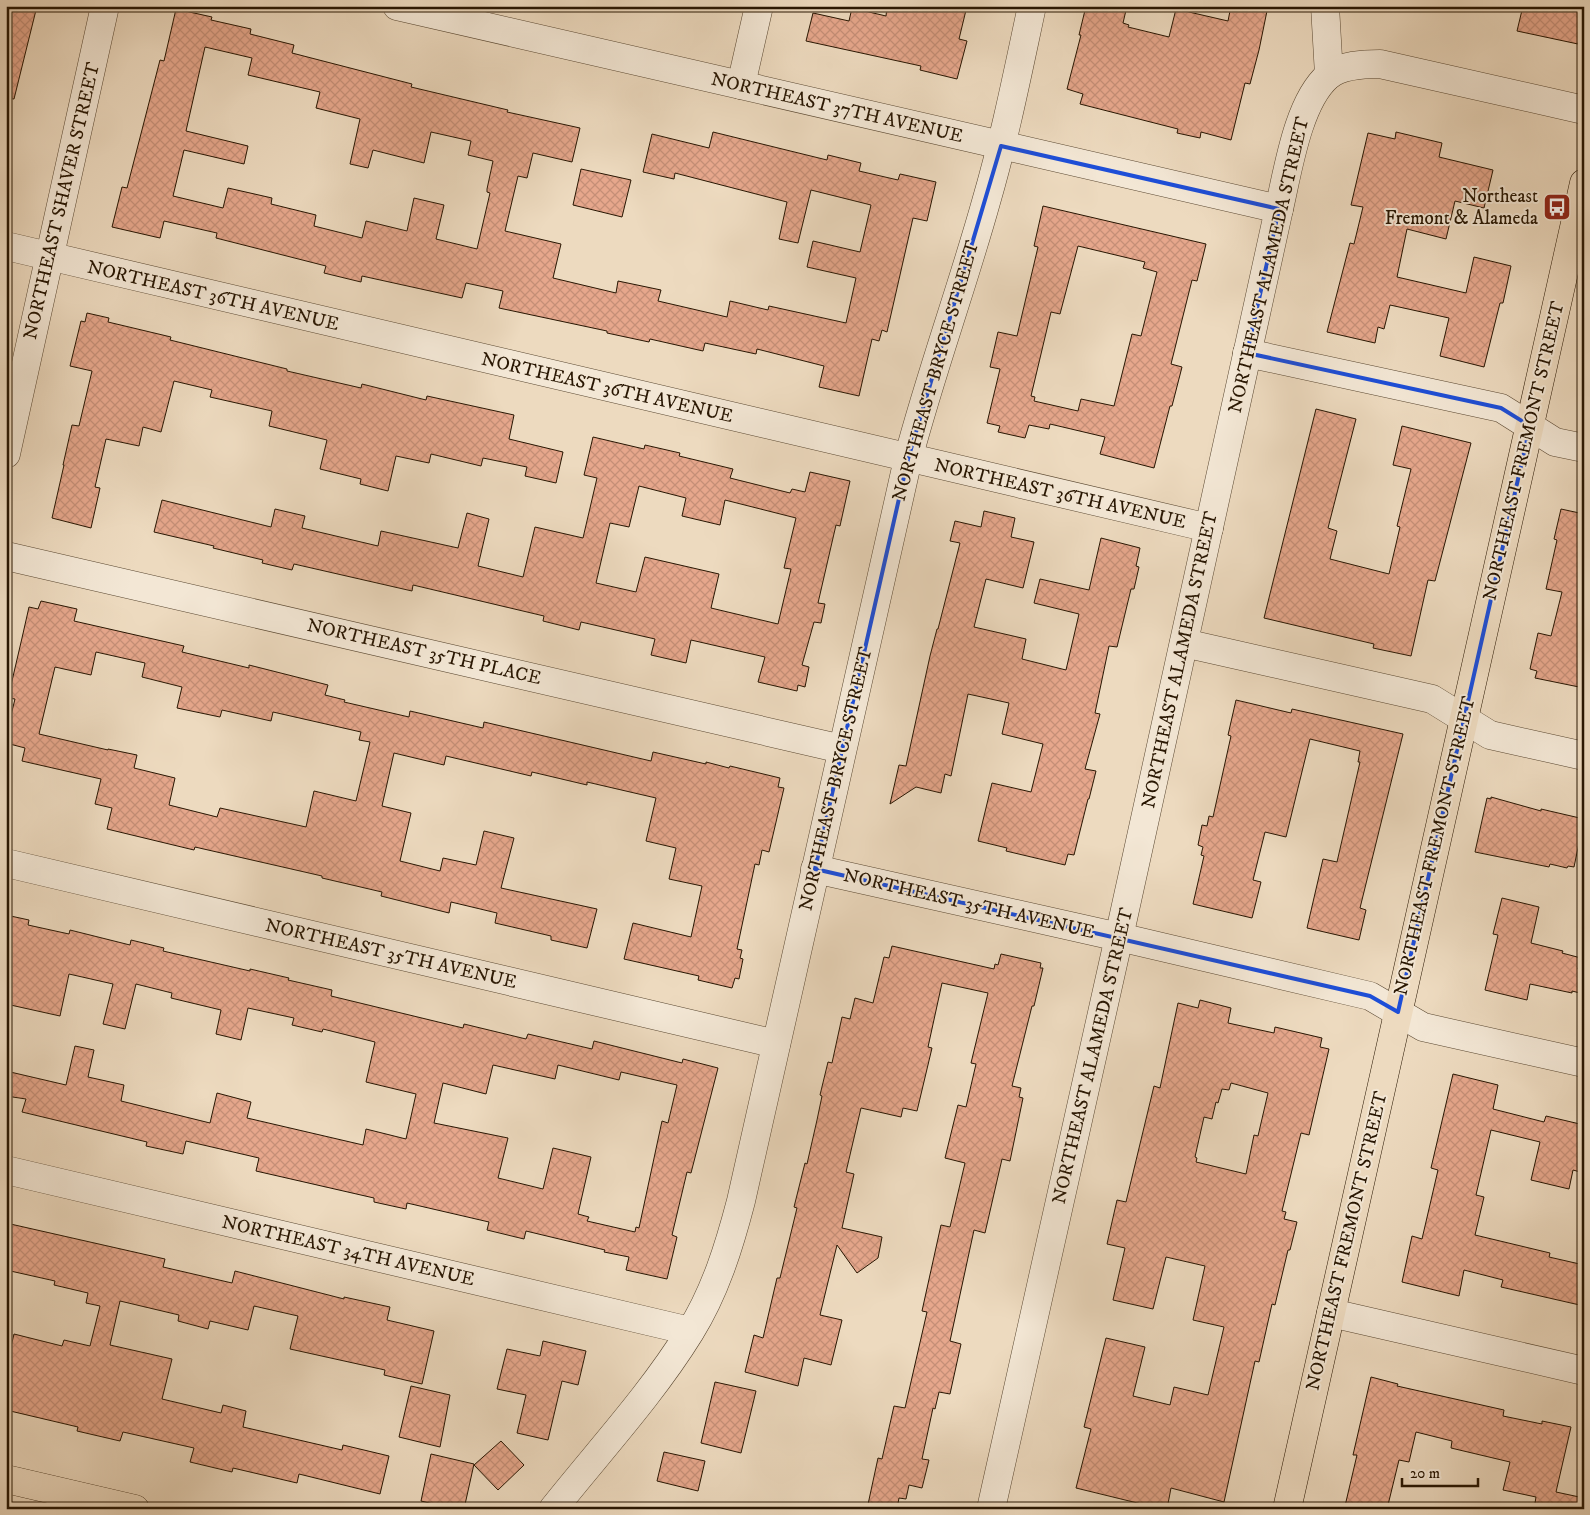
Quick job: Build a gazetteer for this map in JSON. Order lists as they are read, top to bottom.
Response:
{
  "streets": {
    "main road": ["NORTHEAST FREMONT STREET"],
    "street": [
      "NORTHEAST 37TH AVENUE",
      "NORTHEAST SHAVER STREET",
      "NORTHEAST ALAMEDA STREET",
      "NORTHEAST 36TH AVENUE",
      "NORTHEAST BRYCE STREET",
      "NORTHEAST 35TH PLACE",
      "NORTHEAST 35TH AVENUE",
      "NORTHEAST 34TH AVENUE"
    ]
  },
  "crossings": [
    ["NORTHEAST 37TH AVENUE", "NORTHEAST ALAMEDA STREET"],
    ["NORTHEAST 37TH AVENUE", "NORTHEAST BRYCE STREET"],
    ["NORTHEAST SHAVER STREET", "NORTHEAST 36TH AVENUE"],
    ["NORTHEAST ALAMEDA STREET", "NORTHEAST 36TH AVENUE"],
    ["NORTHEAST ALAMEDA STREET", "NORTHEAST 35TH AVENUE"],
    ["NORTHEAST 36TH AVENUE", "NORTHEAST BRYCE STREET"],
    ["NORTHEAST BRYCE STREET", "NORTHEAST 35TH PLACE"],
    ["NORTHEAST BRYCE STREET", "NORTHEAST 35TH AVENUE"],
    ["NORTHEAST BRYCE STREET", "NORTHEAST 34TH AVENUE"],
    ["NORTHEAST FREMONT STREET", "NORTHEAST 35TH AVENUE"]
  ],
  "places": {
    "bus stop": ["Northeast Fremont & Alameda"]
  },
  "scale_bar": "20 m"
}
